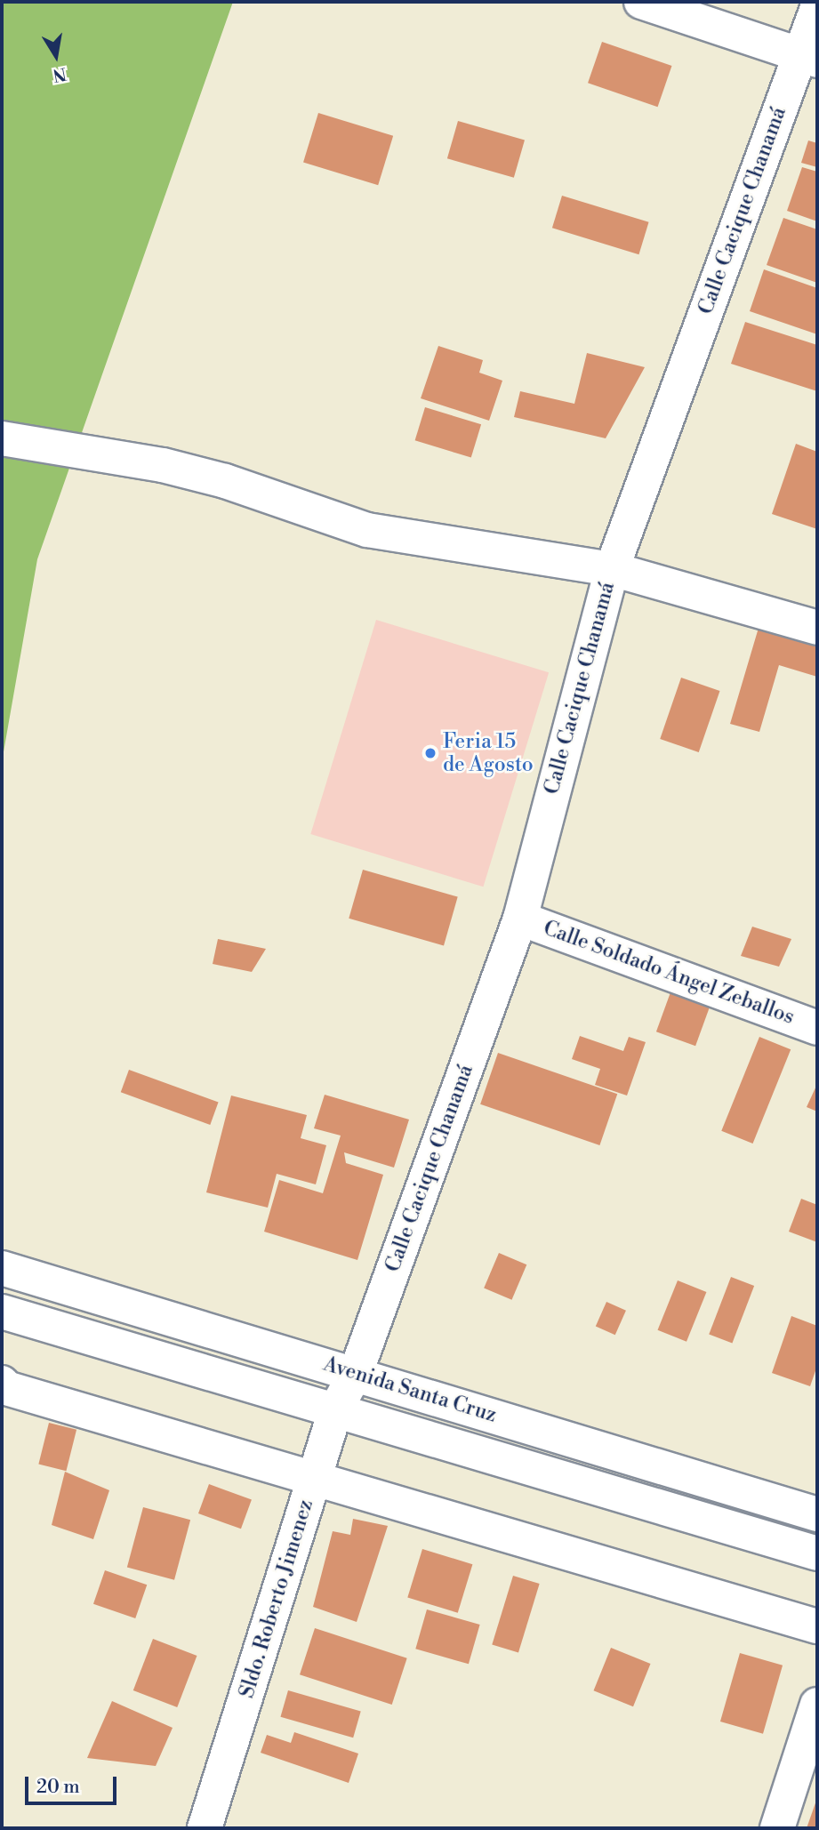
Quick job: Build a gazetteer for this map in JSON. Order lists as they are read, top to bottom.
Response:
{
  "streets": {
    "street": [
      "Calle Cacique Chanamá",
      "Calle Soldado Ángel Zeballos",
      "Avenida Santa Cruz",
      "Sldo. Roberto Jimenez"
    ]
  },
  "crossings": [
    ["Calle Cacique Chanamá", "Calle Soldado Ángel Zeballos"],
    ["Calle Cacique Chanamá", "Avenida Santa Cruz"],
    ["Calle Cacique Chanamá", "Sldo. Roberto Jimenez"],
    ["Avenida Santa Cruz", "Sldo. Roberto Jimenez"]
  ],
  "places": ["Feria 15 de Agosto"],
  "scale_bar": "20 m",
  "north": "bottom"
}
